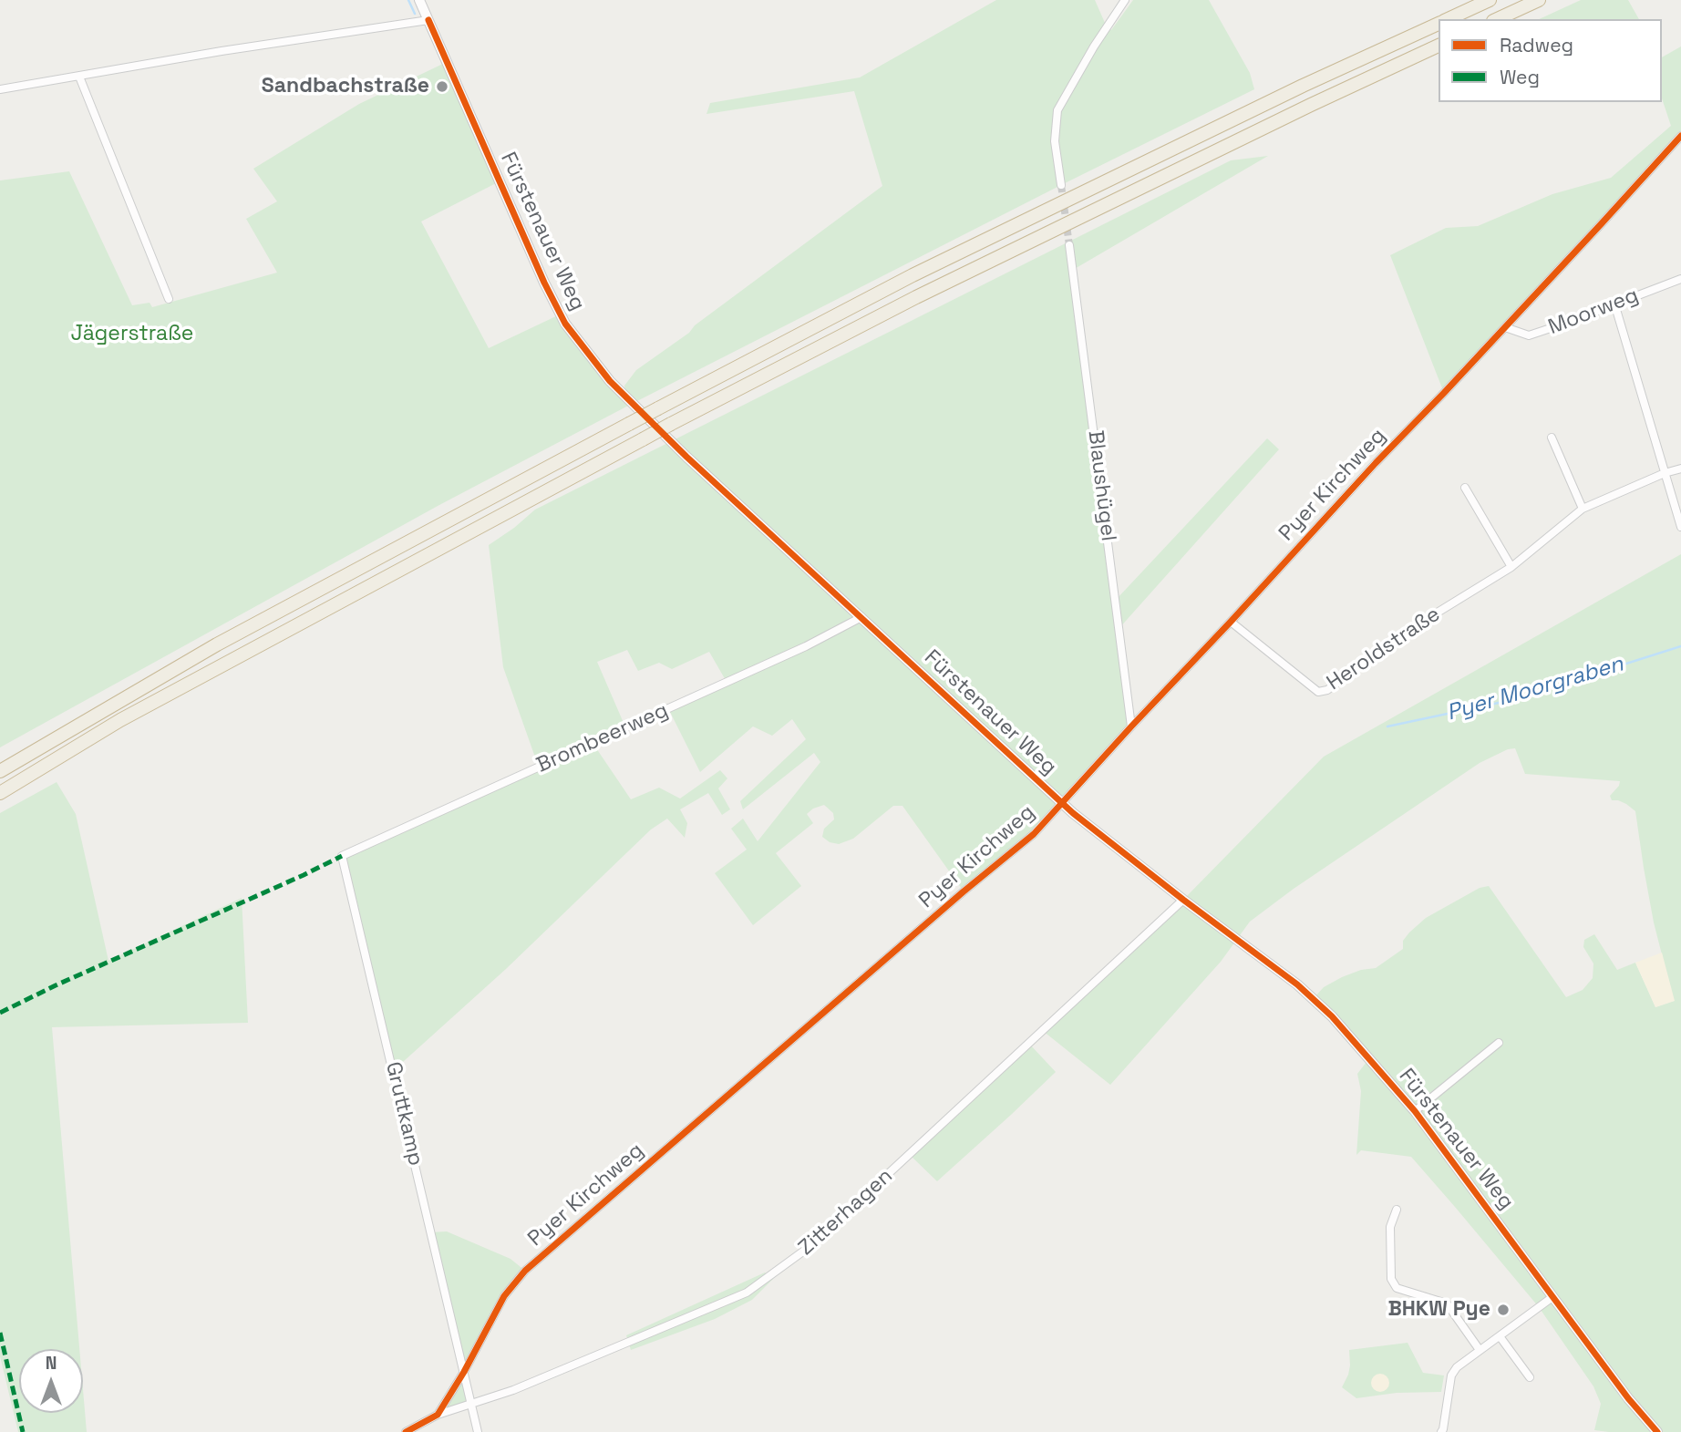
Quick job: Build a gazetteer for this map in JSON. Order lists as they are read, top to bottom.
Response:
{
  "streets": {
    "street": [
      "Fürstenauer Weg",
      "Moorweg",
      "Pyer Kirchweg",
      "Blaushügel",
      "Heroldstraße",
      "Brombeerweg",
      "Gruttkamp",
      "Zitterhagen"
    ]
  },
  "crossings": [
    ["Fürstenauer Weg", "Pyer Kirchweg"],
    ["Fürstenauer Weg", "Brombeerweg"],
    ["Fürstenauer Weg", "Zitterhagen"],
    ["Moorweg", "Pyer Kirchweg"],
    ["Pyer Kirchweg", "Blaushügel"],
    ["Pyer Kirchweg", "Heroldstraße"],
    ["Pyer Kirchweg", "Gruttkamp"],
    ["Pyer Kirchweg", "Zitterhagen"],
    ["Brombeerweg", "Gruttkamp"],
    ["Gruttkamp", "Zitterhagen"]
  ],
  "water": ["Pyer Moorgraben"],
  "parks": ["Jägerstraße"],
  "places": ["Sandbachstraße", "BHKW Pye"],
  "legend": ["Radweg", "Weg"],
  "north": "top"
}
